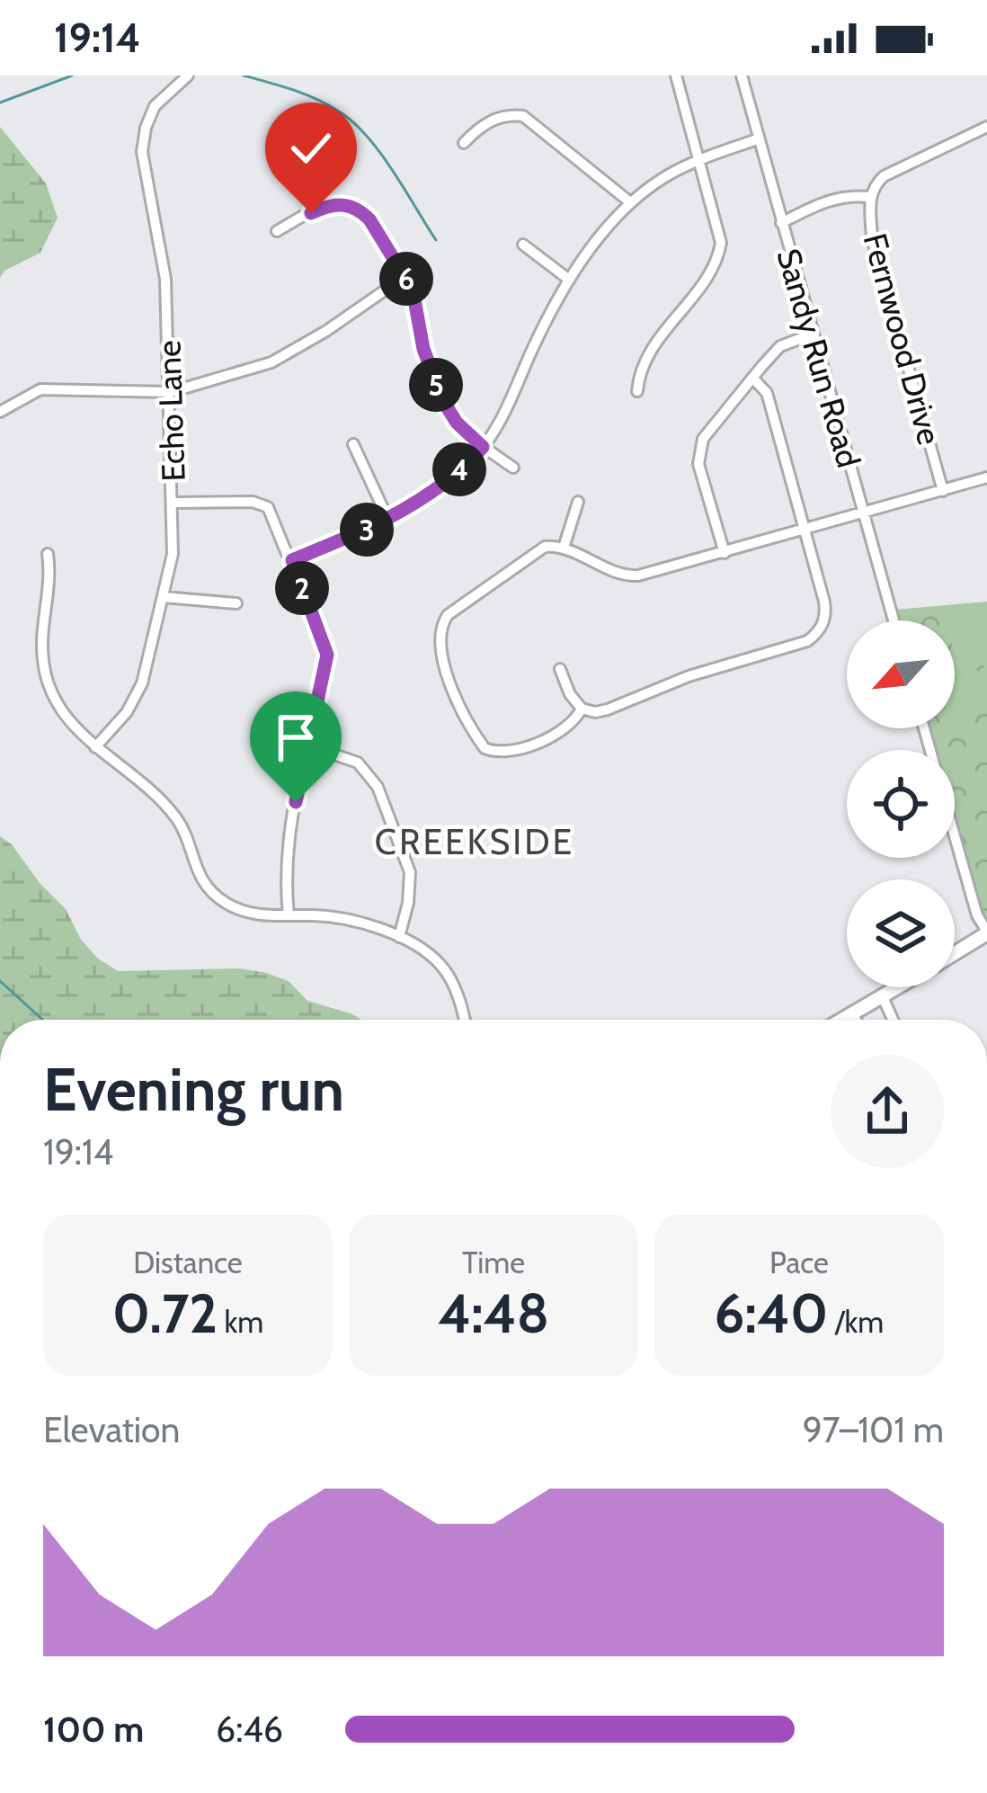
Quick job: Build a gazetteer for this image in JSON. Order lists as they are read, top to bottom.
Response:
{
  "streets": {
    "street": ["Fernwood Drive", "Sandy Run Road", "Echo Lane"]
  },
  "districts": ["CREEKSIDE"],
  "north": "bottom left",
  "page": {
    "status": "19:14",
    "pins": [
      "6",
      "5",
      "4",
      "3",
      "2"
    ],
    "heading": ["Evening run", "19:14"],
    "stats": [
      ["Distance", "0.72 km"],
      ["Time", "4:48"],
      ["Pace", "6:40 /km"]
    ],
    "chart": ["Elevation", "97–101 m"],
    "list": [
      {
        "name": "100 m",
        "note": "6:46"
      }
    ]
  }
}
